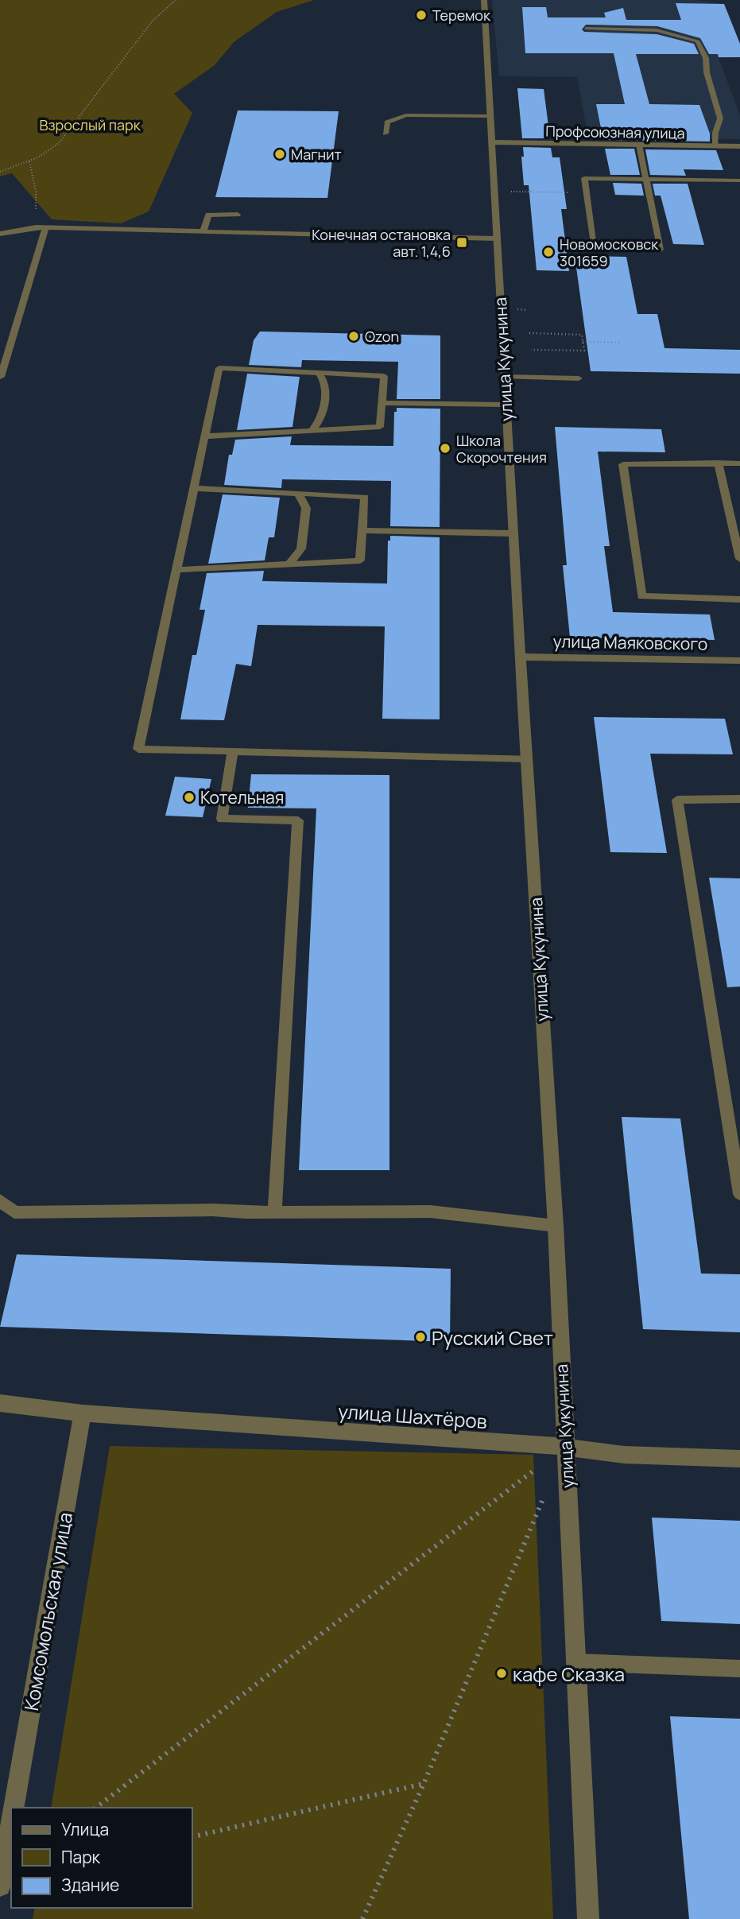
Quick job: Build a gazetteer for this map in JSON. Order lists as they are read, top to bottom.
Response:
{
  "streets": {
    "street": [
      "Профсоюзная улица",
      "улица Кукунина",
      "улица Маяковского",
      "улица Шахтёров",
      "Комсомольская улица"
    ]
  },
  "crossings": [
    ["Профсоюзная улица", "улица Кукунина"],
    ["улица Кукунина", "улица Маяковского"],
    ["улица Кукунина", "улица Шахтёров"],
    ["улица Шахтёров", "Комсомольская улица"]
  ],
  "parks": ["Взрослый парк"],
  "places": {
    "other": [
      "Теремок",
      "Магнит",
      "Новомосковск 301659",
      "Ozon",
      "Школа Скорочтения",
      "Котельная",
      "Русский Свет",
      "кафе Сказка"
    ],
    "transit": ["Конечная остановка авт. 1,4,6"]
  },
  "legend": ["Улица", "Парк", "Здание"]
}
